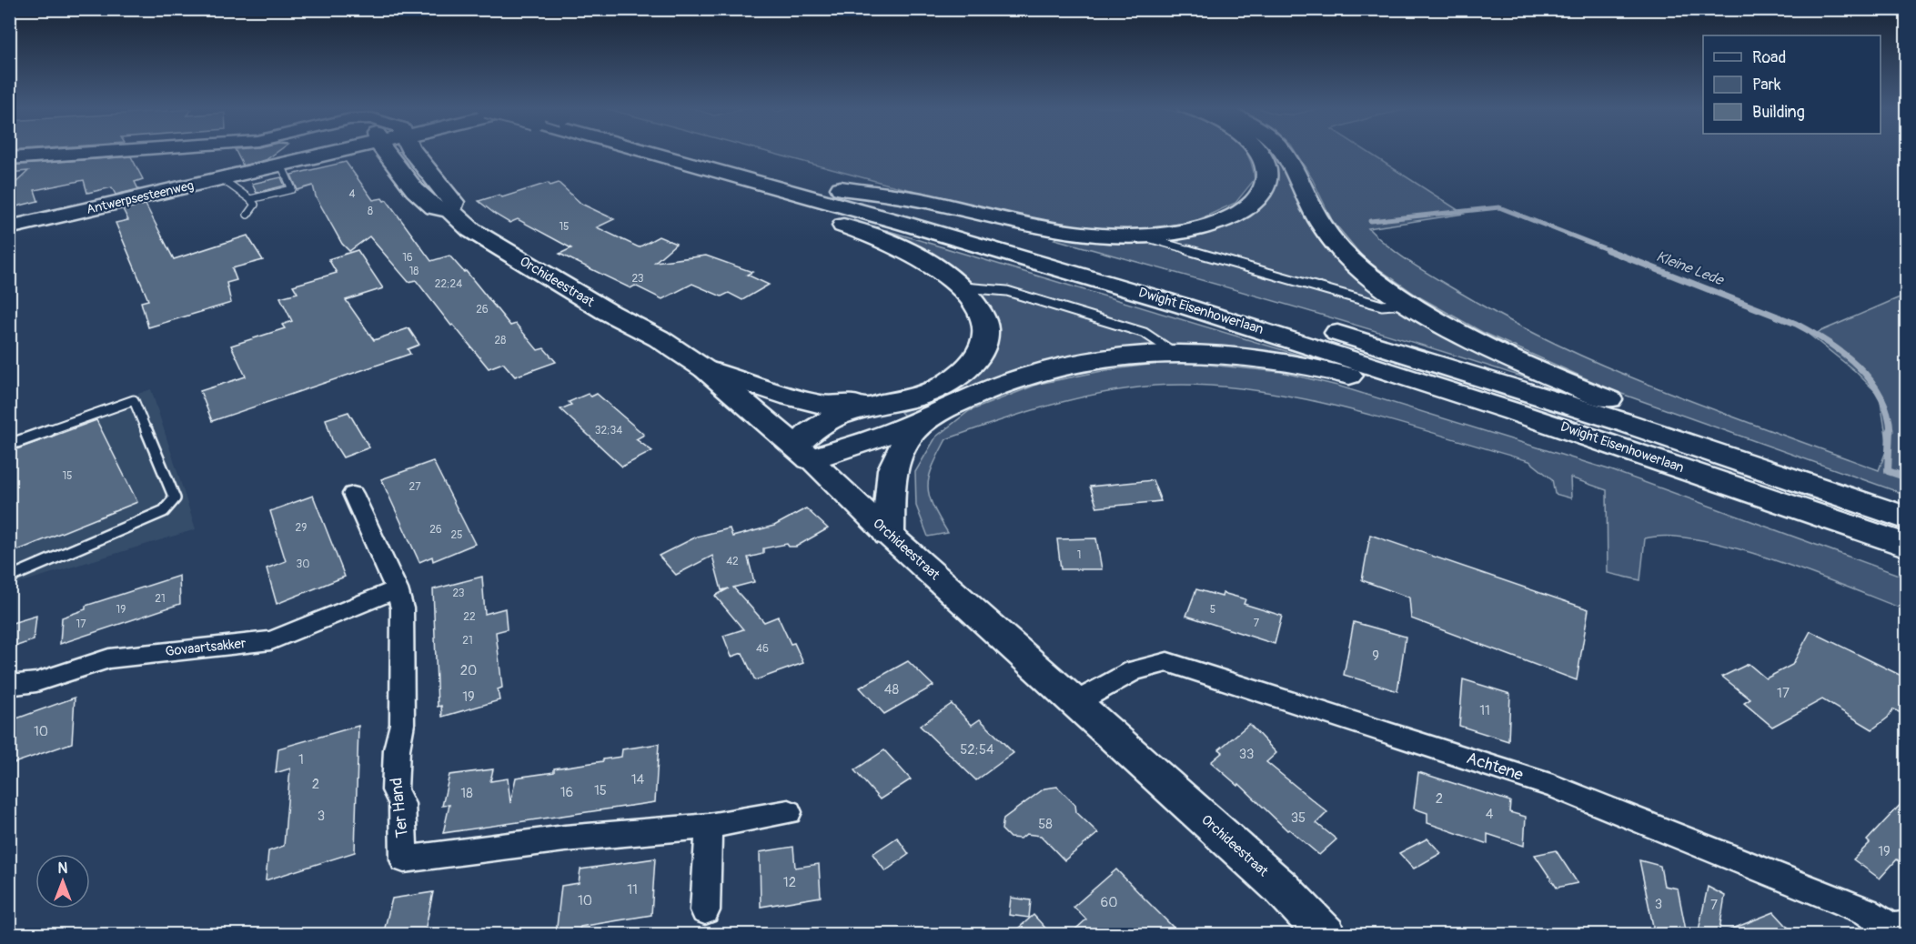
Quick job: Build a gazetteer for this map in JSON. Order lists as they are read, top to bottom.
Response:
{
  "streets": {
    "main road": ["Antwerpsesteenweg", "Orchideestraat", "Dwight Eisenhowerlaan"],
    "street": ["Govaartsakker", "Achtene", "Ter Hand"]
  },
  "crossings": [
    ["Orchideestraat", "Achtene"],
    ["Govaartsakker", "Ter Hand"]
  ],
  "water": ["Kleine Lede"],
  "house_numbers": [
    "4",
    "8",
    "15",
    "16",
    "18",
    "23",
    "22;24",
    "26",
    "28",
    "32;34",
    "15",
    "27",
    "29",
    "26",
    "25",
    "1",
    "42",
    "30",
    "23",
    "21",
    "19",
    "5",
    "22",
    "7",
    "17",
    "21",
    "46",
    "9",
    "20",
    "48",
    "17",
    "19",
    "11",
    "10",
    "52;54",
    "33",
    "1",
    "14",
    "2",
    "15",
    "16",
    "18",
    "2",
    "4",
    "3",
    "35",
    "58",
    "19",
    "12",
    "11",
    "10",
    "60",
    "3",
    "7"
  ],
  "legend": ["Road", "Park", "Building"],
  "north": "top"
}
